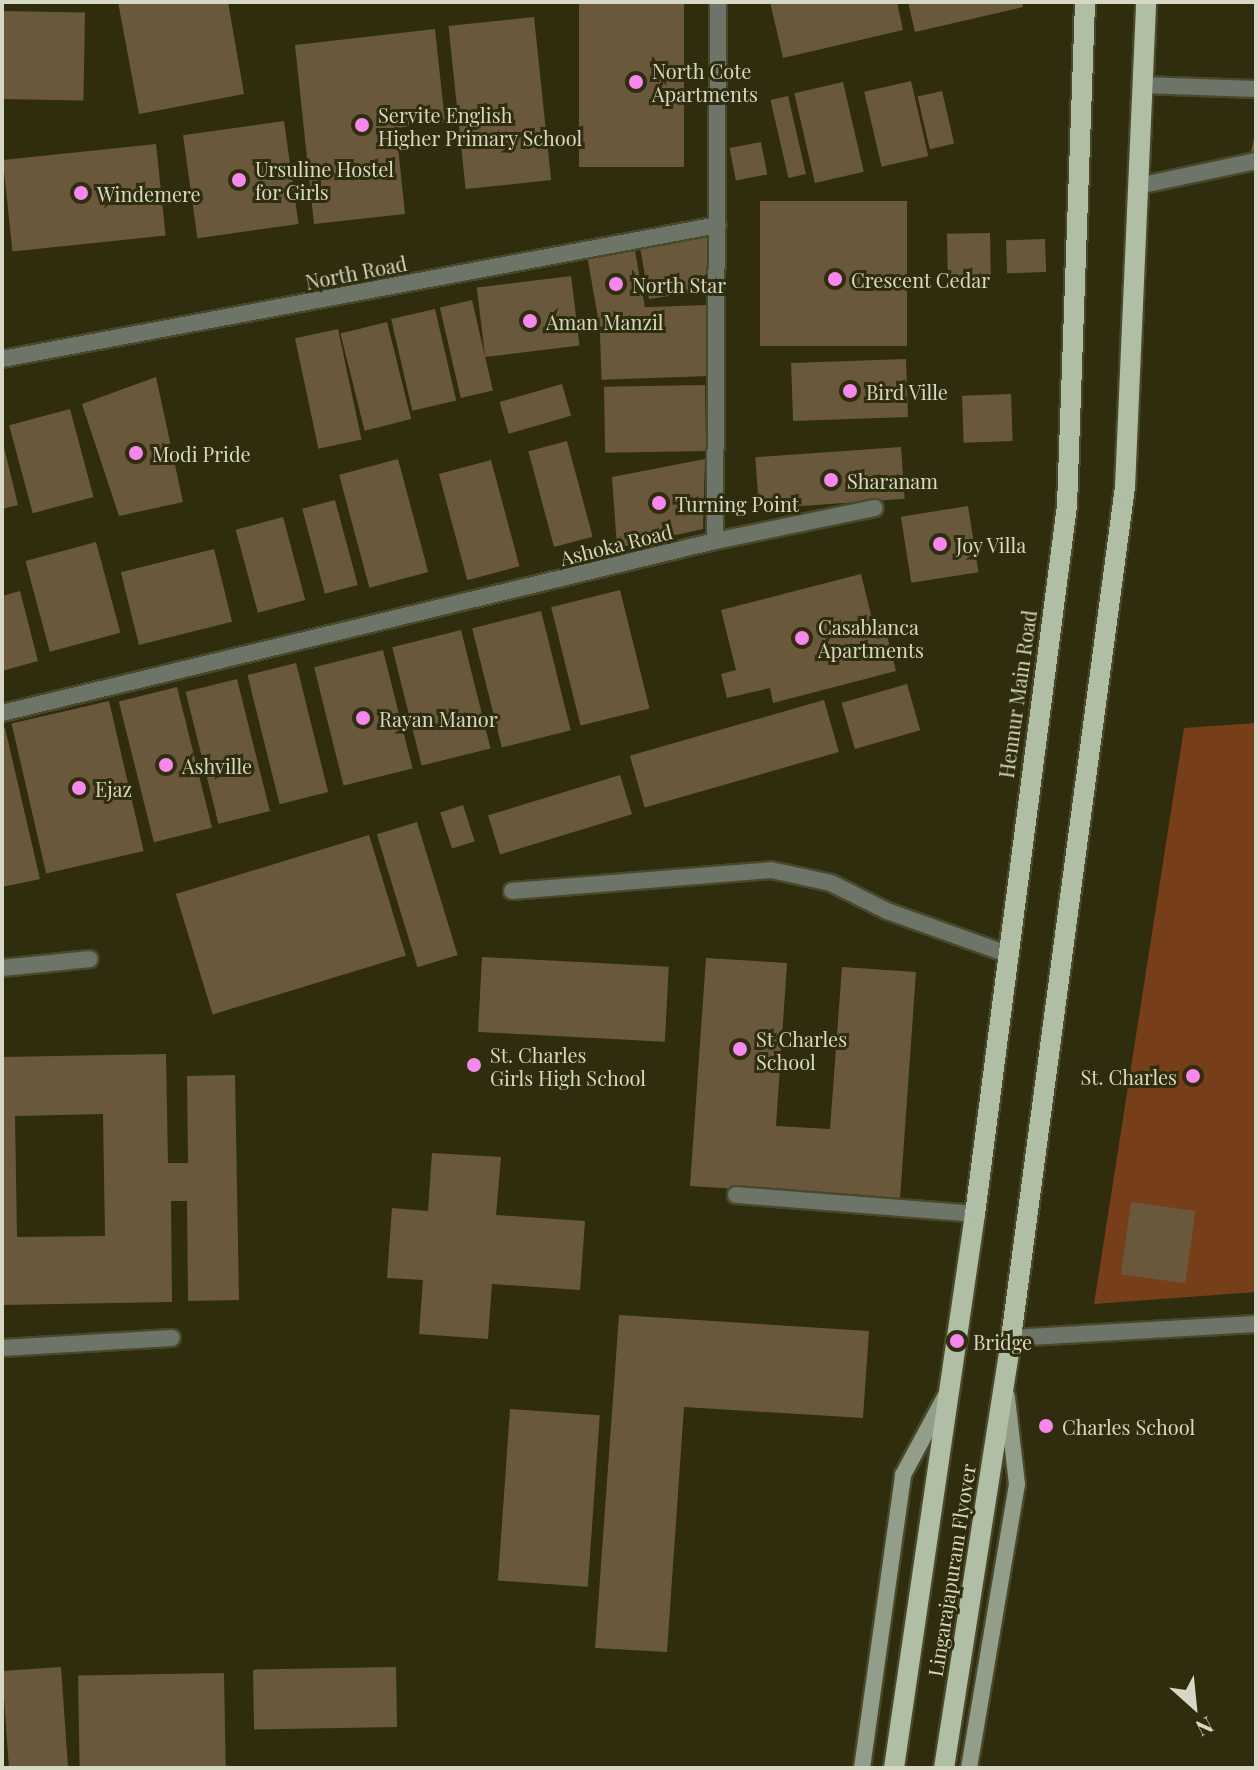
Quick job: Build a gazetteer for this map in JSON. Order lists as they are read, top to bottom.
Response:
{
  "streets": {
    "main road": ["Hennur Main Road", "Lingarajapuram Flyover"],
    "street": ["North Road", "Ashoka Road"]
  },
  "crossings": [
    ["Hennur Main Road", "Lingarajapuram Flyover"]
  ],
  "places": [
    "North Cote Apartments",
    "Servite English Higher Primary School",
    "Ursuline Hostel for Girls",
    "Windemere",
    "Crescent Cedar",
    "North Star",
    "Aman Manzil",
    "Bird Ville",
    "Modi Pride",
    "Sharanam",
    "Turning Point",
    "Joy Villa",
    "Casablanca Apartments",
    "Rayan Manor",
    "Ashville",
    "Ejaz",
    "St Charles School",
    "St. Charles Girls High School",
    "St. Charles",
    "Bridge",
    "Charles School"
  ],
  "north": "bottom right"
}
